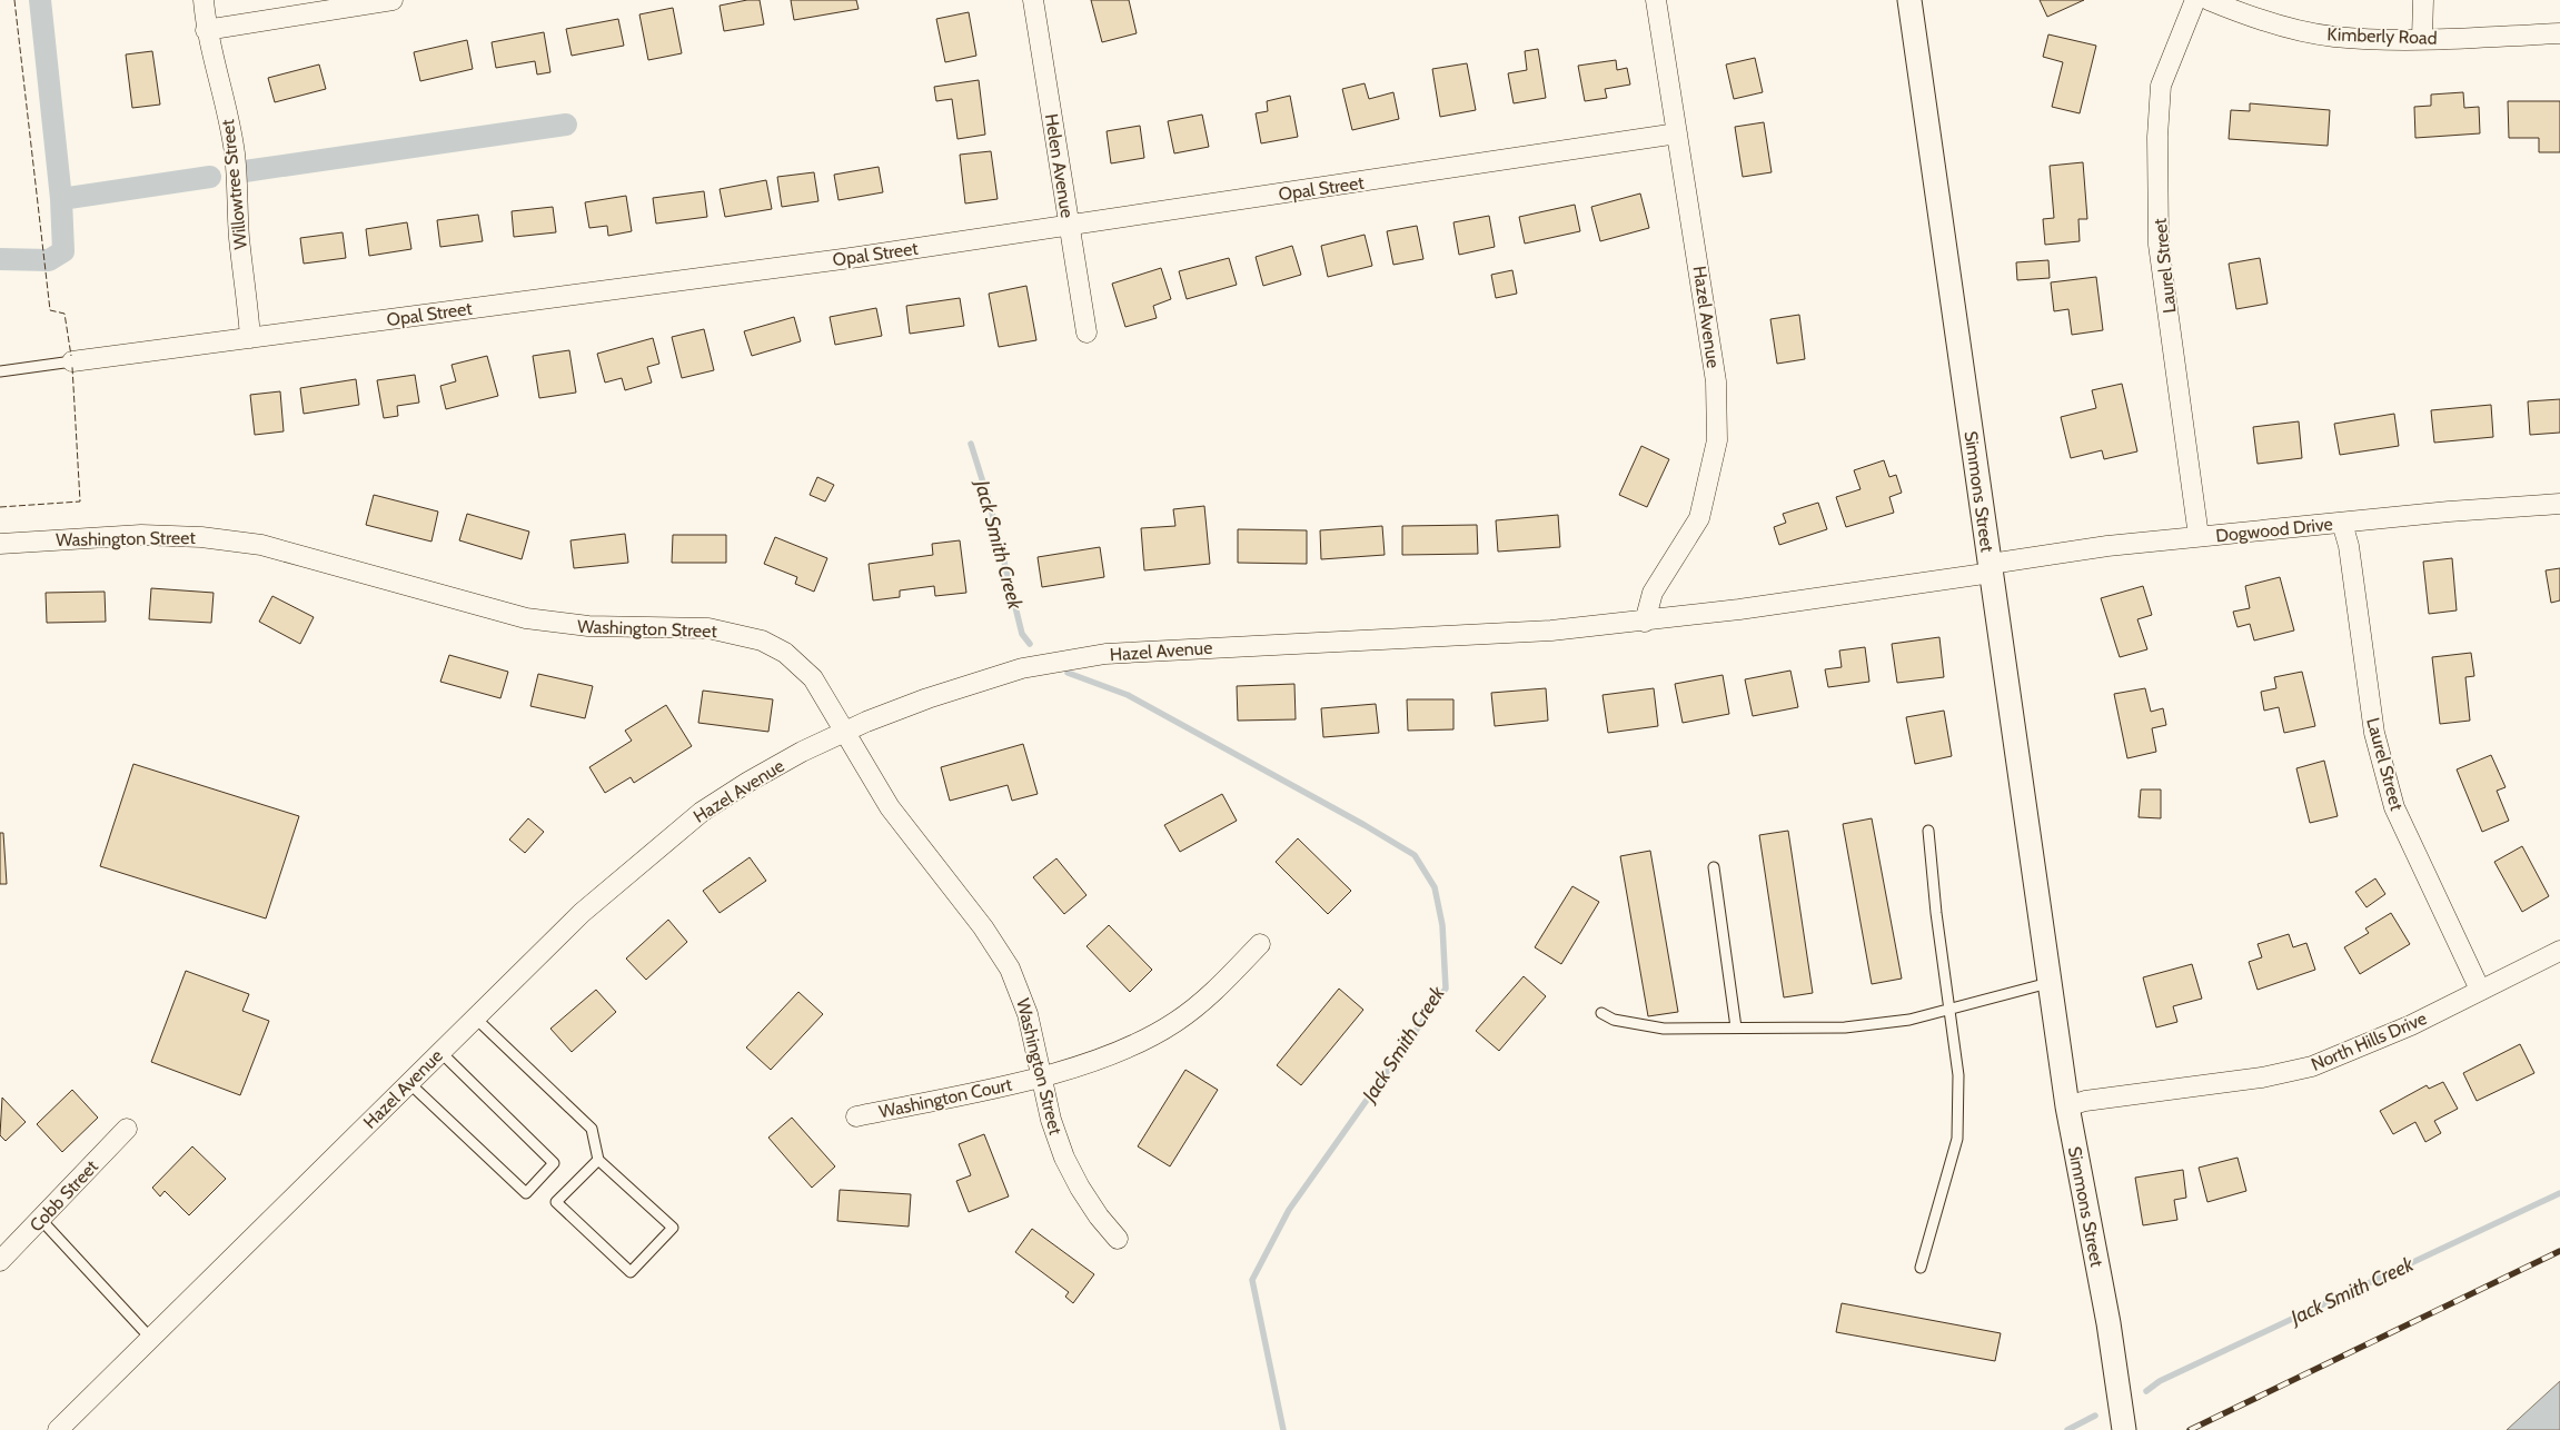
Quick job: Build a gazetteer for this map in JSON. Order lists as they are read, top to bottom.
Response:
{
  "streets": {
    "street": [
      "Kimberly Road",
      "Helen Avenue",
      "Willowtree Street",
      "Opal Street",
      "Laurel Street",
      "Hazel Avenue",
      "Simmons Street",
      "Dogwood Drive",
      "Washington Street",
      "North Hills Drive",
      "Washington Court",
      "Cobb Street"
    ]
  },
  "crossings": [
    ["Helen Avenue", "Opal Street"],
    ["Willowtree Street", "Opal Street"],
    ["Opal Street", "Hazel Avenue"],
    ["Laurel Street", "Dogwood Drive"],
    ["Laurel Street", "North Hills Drive"],
    ["Hazel Avenue", "Simmons Street"],
    ["Hazel Avenue", "Dogwood Drive"],
    ["Hazel Avenue", "Washington Street"],
    ["Simmons Street", "Dogwood Drive"],
    ["Simmons Street", "North Hills Drive"],
    ["Washington Street", "Washington Court"]
  ],
  "water": ["Jack Smith Creek"]
}
